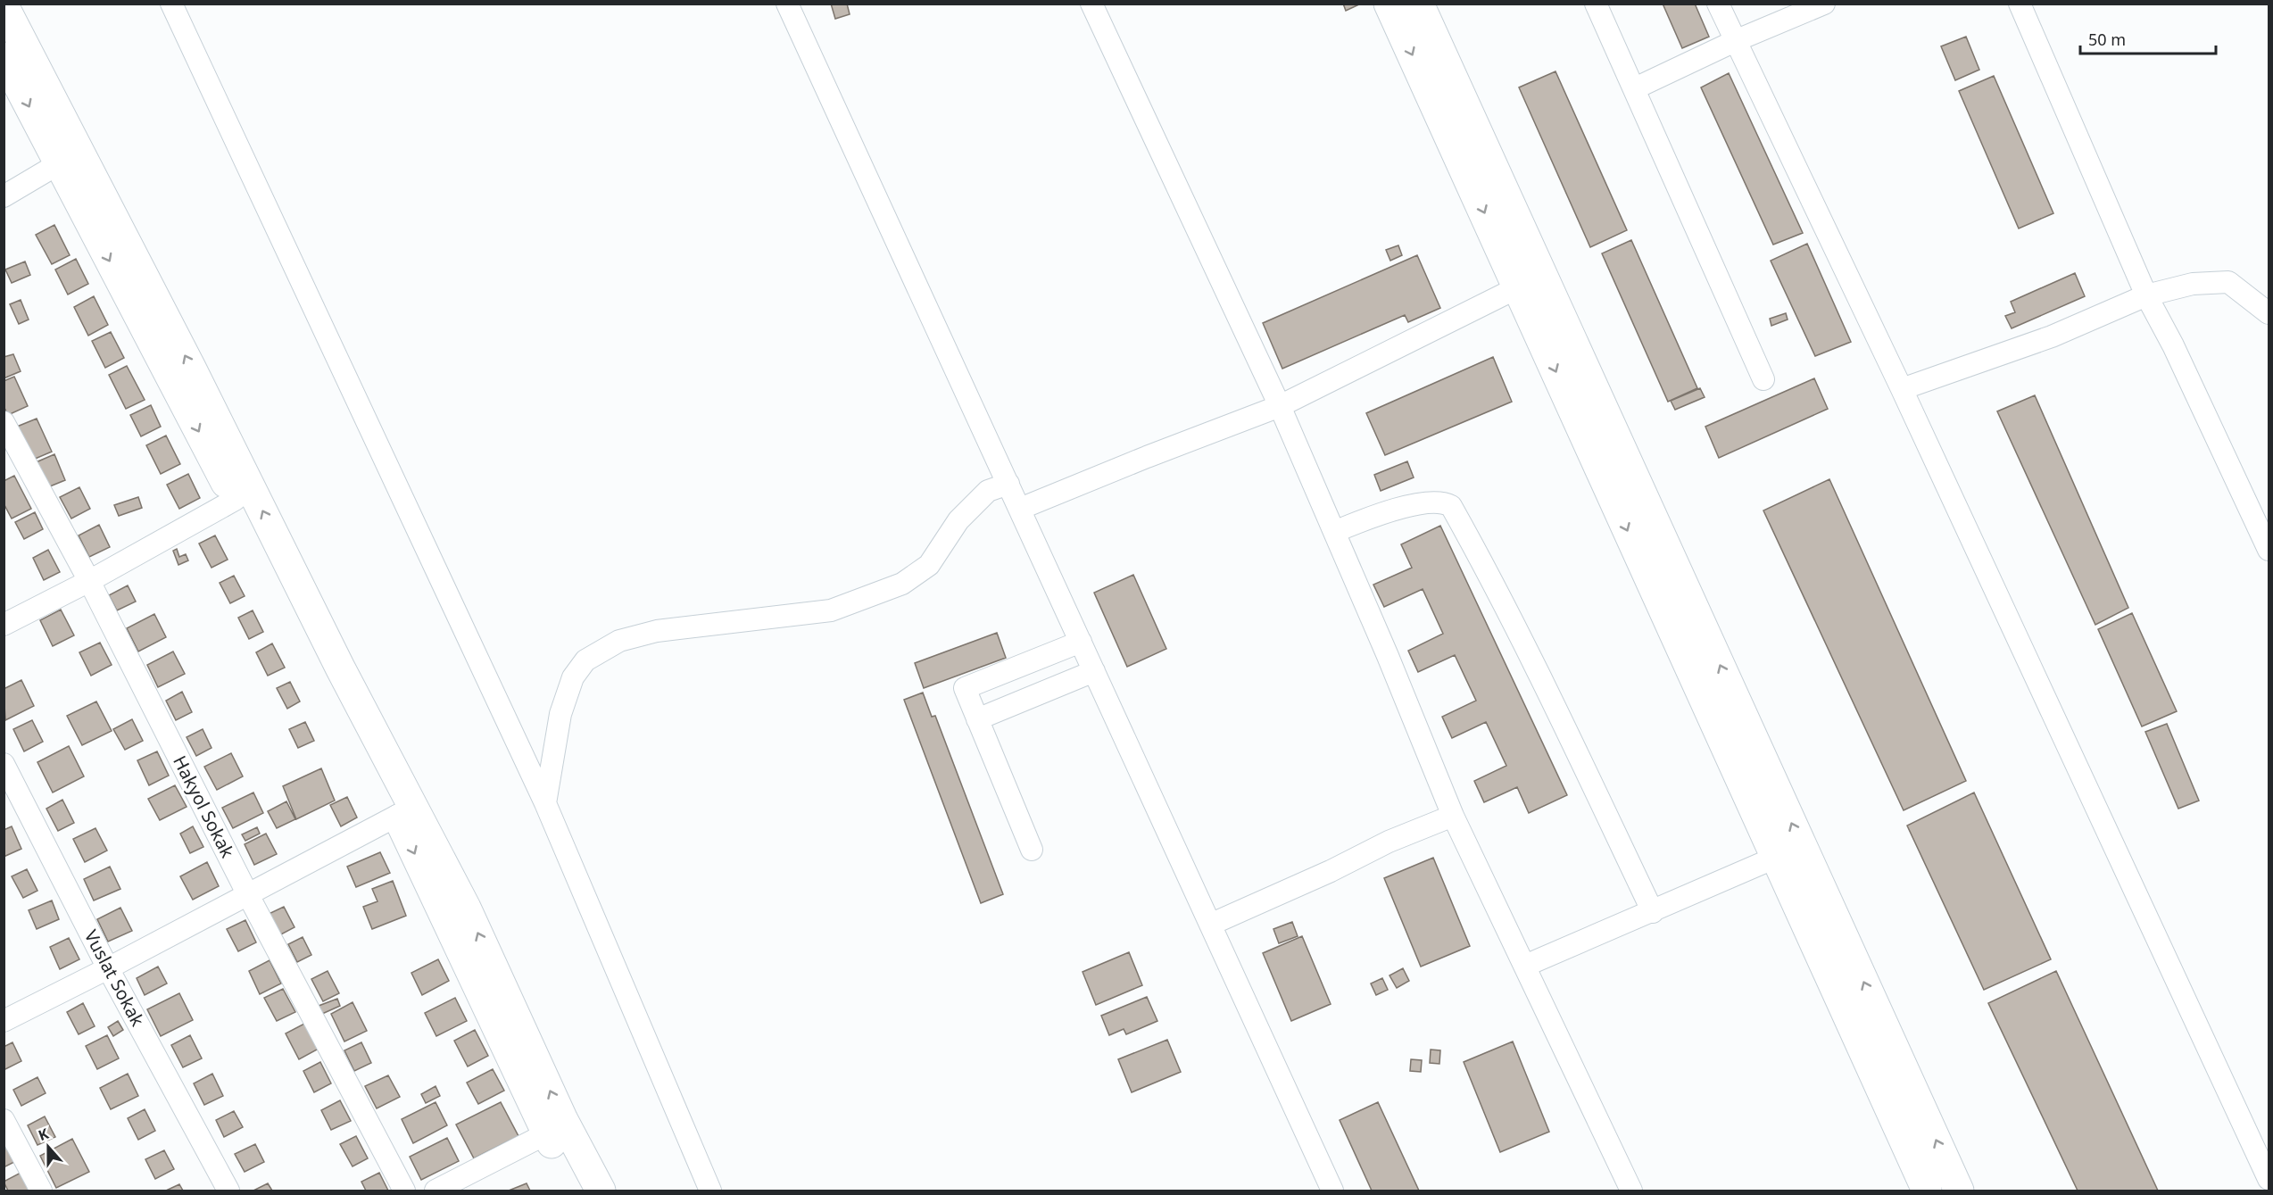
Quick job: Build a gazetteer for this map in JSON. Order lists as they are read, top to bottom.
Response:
{
  "streets": {
    "street": ["Hakyol Sokak", "Vuslat Sokak"]
  },
  "scale_bar": "50 m",
  "north": "top"
}
